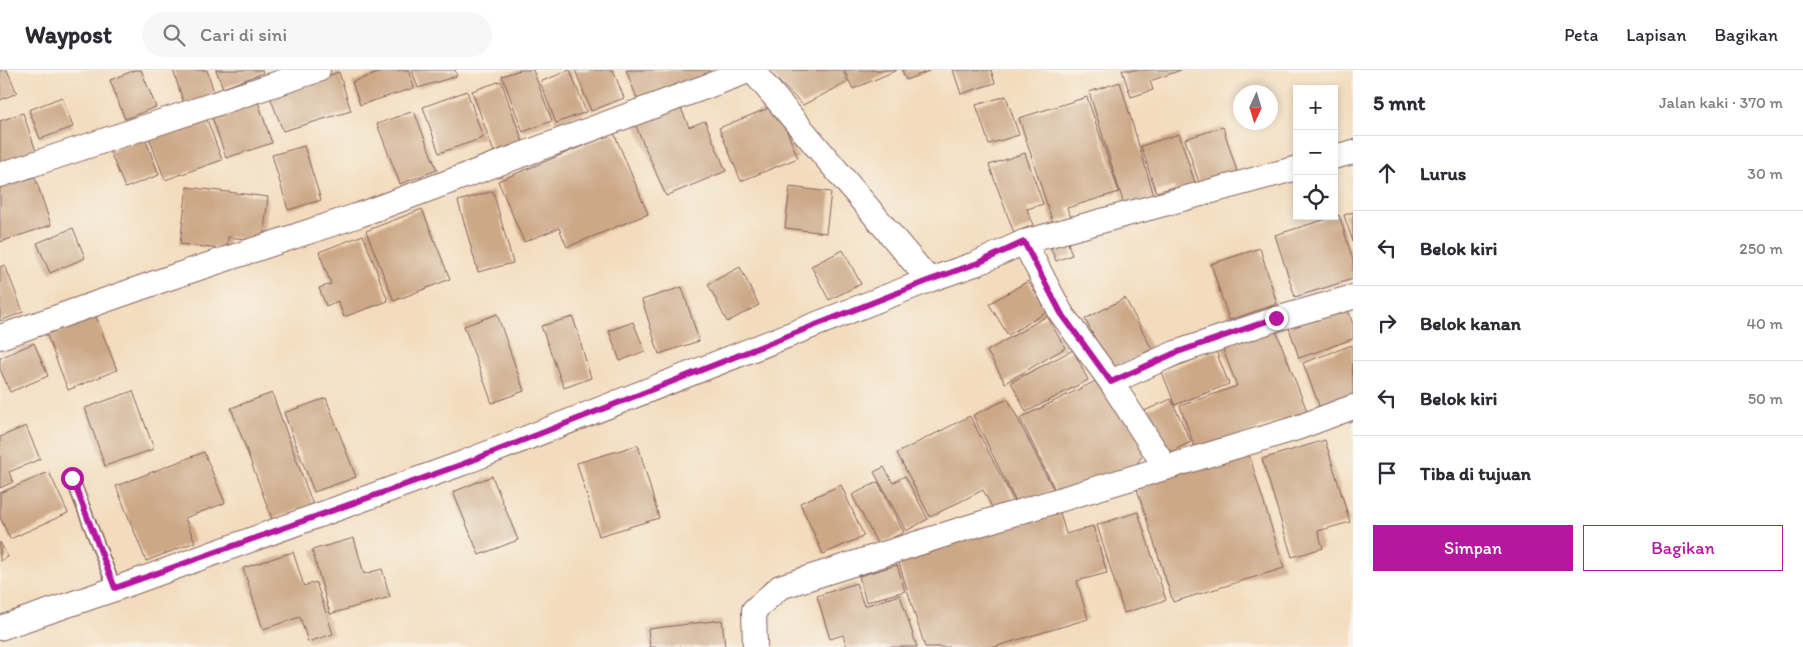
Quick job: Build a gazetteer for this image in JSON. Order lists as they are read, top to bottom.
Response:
{
  "north": "bottom",
  "page": {
    "header": "Waypost",
    "search": "Cari di sini",
    "nav": ["Peta", "Lapisan", "Bagikan"],
    "heading": ["5 mnt", "Jalan kaki · 370 m"],
    "map_buttons": ["+", "−"],
    "list": [
      ["Lurus", "30 m"],
      ["Belok kiri", "250 m"],
      ["Belok kanan", "40 m"],
      ["Belok kiri", "50 m"],
      "Tiba di tujuan"
    ],
    "buttons": ["Simpan", "Bagikan"]
  }
}
